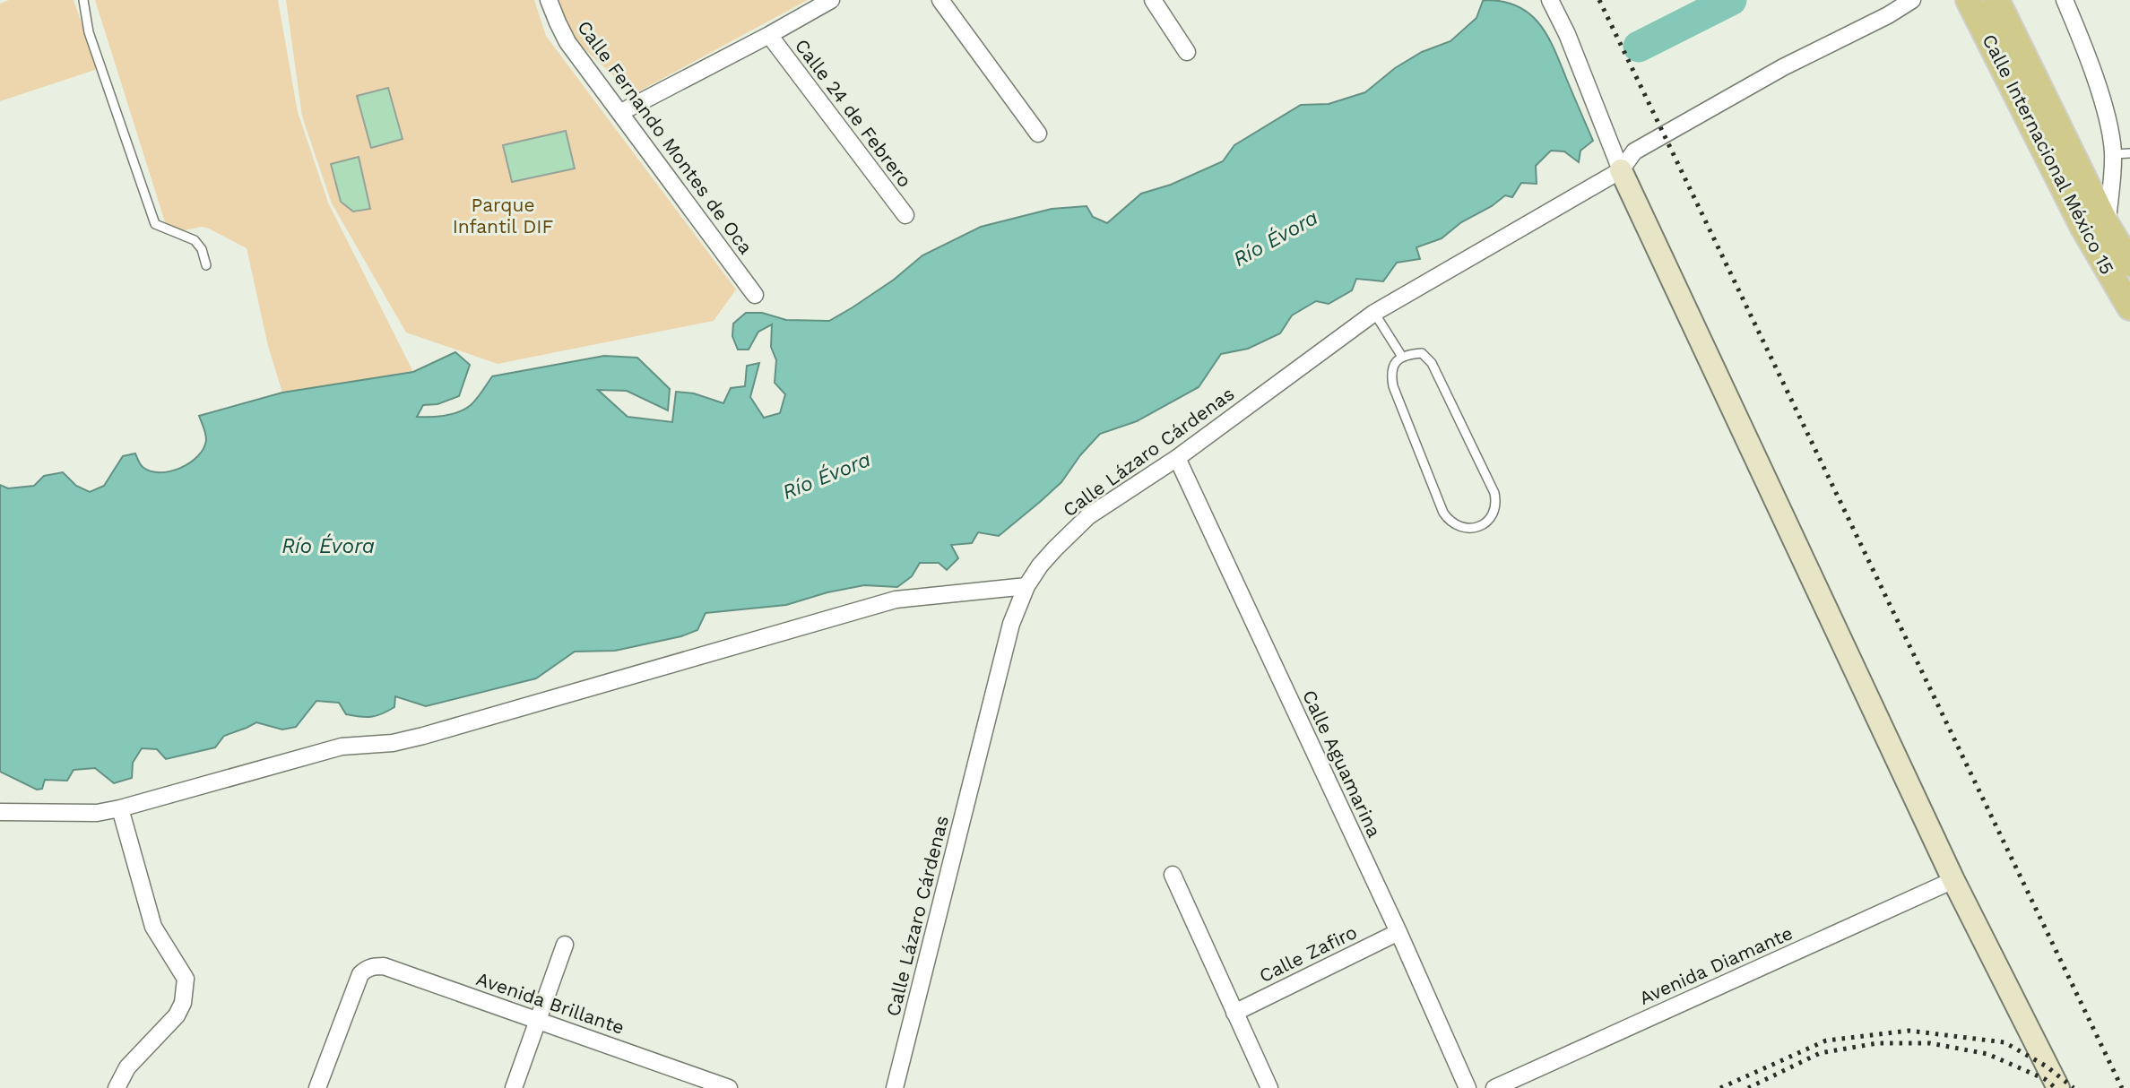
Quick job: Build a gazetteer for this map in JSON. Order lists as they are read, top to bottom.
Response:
{
  "streets": {
    "main road": ["Calle Internacional México 15"],
    "street": [
      "Calle 24 de Febrero",
      "Calle Fernando Montes de Oca",
      "Calle Lázaro Cárdenas",
      "Calle Aguamarina",
      "Calle Zafiro",
      "Avenida Diamante",
      "Avenida Brillante"
    ]
  },
  "crossings": [
    ["Calle Lázaro Cárdenas", "Calle Aguamarina"],
    ["Calle Aguamarina", "Calle Zafiro"]
  ],
  "water": ["Río Évora"],
  "parks": ["Parque Infantil DIF"]
}
